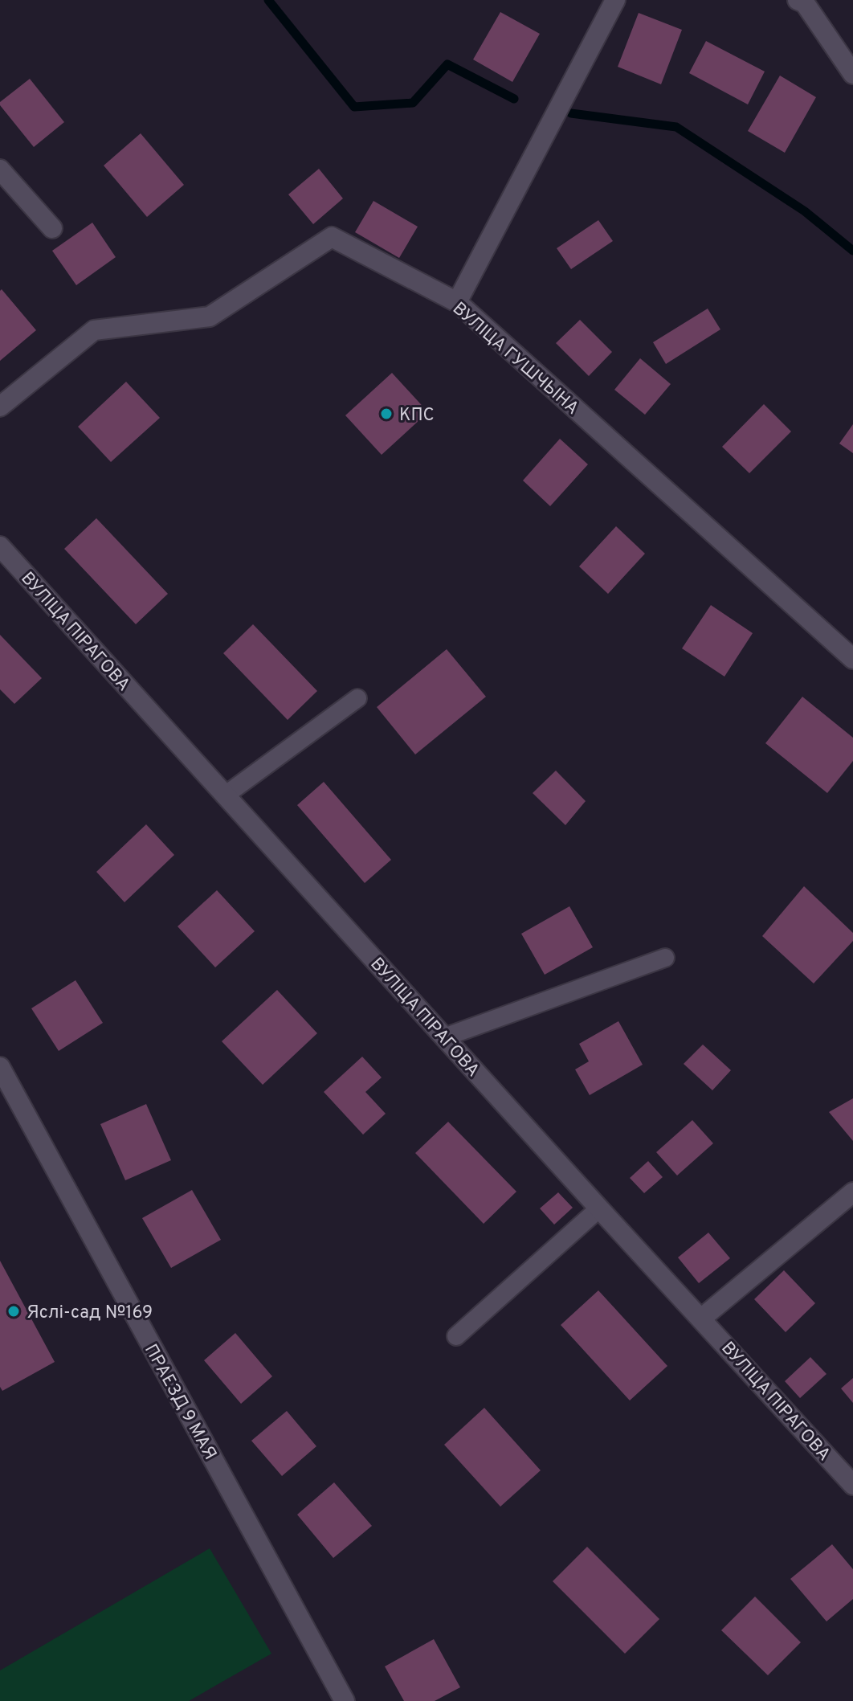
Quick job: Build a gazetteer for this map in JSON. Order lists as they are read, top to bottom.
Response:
{
  "streets": {
    "street": ["ВУЛІЦА ГУШЧЫНА", "ВУЛІЦА ПІРАГОВА", "ПРАЕЗД 9 МАЯ"]
  },
  "places": ["КПС", "Яслі-сад №169"]
}
